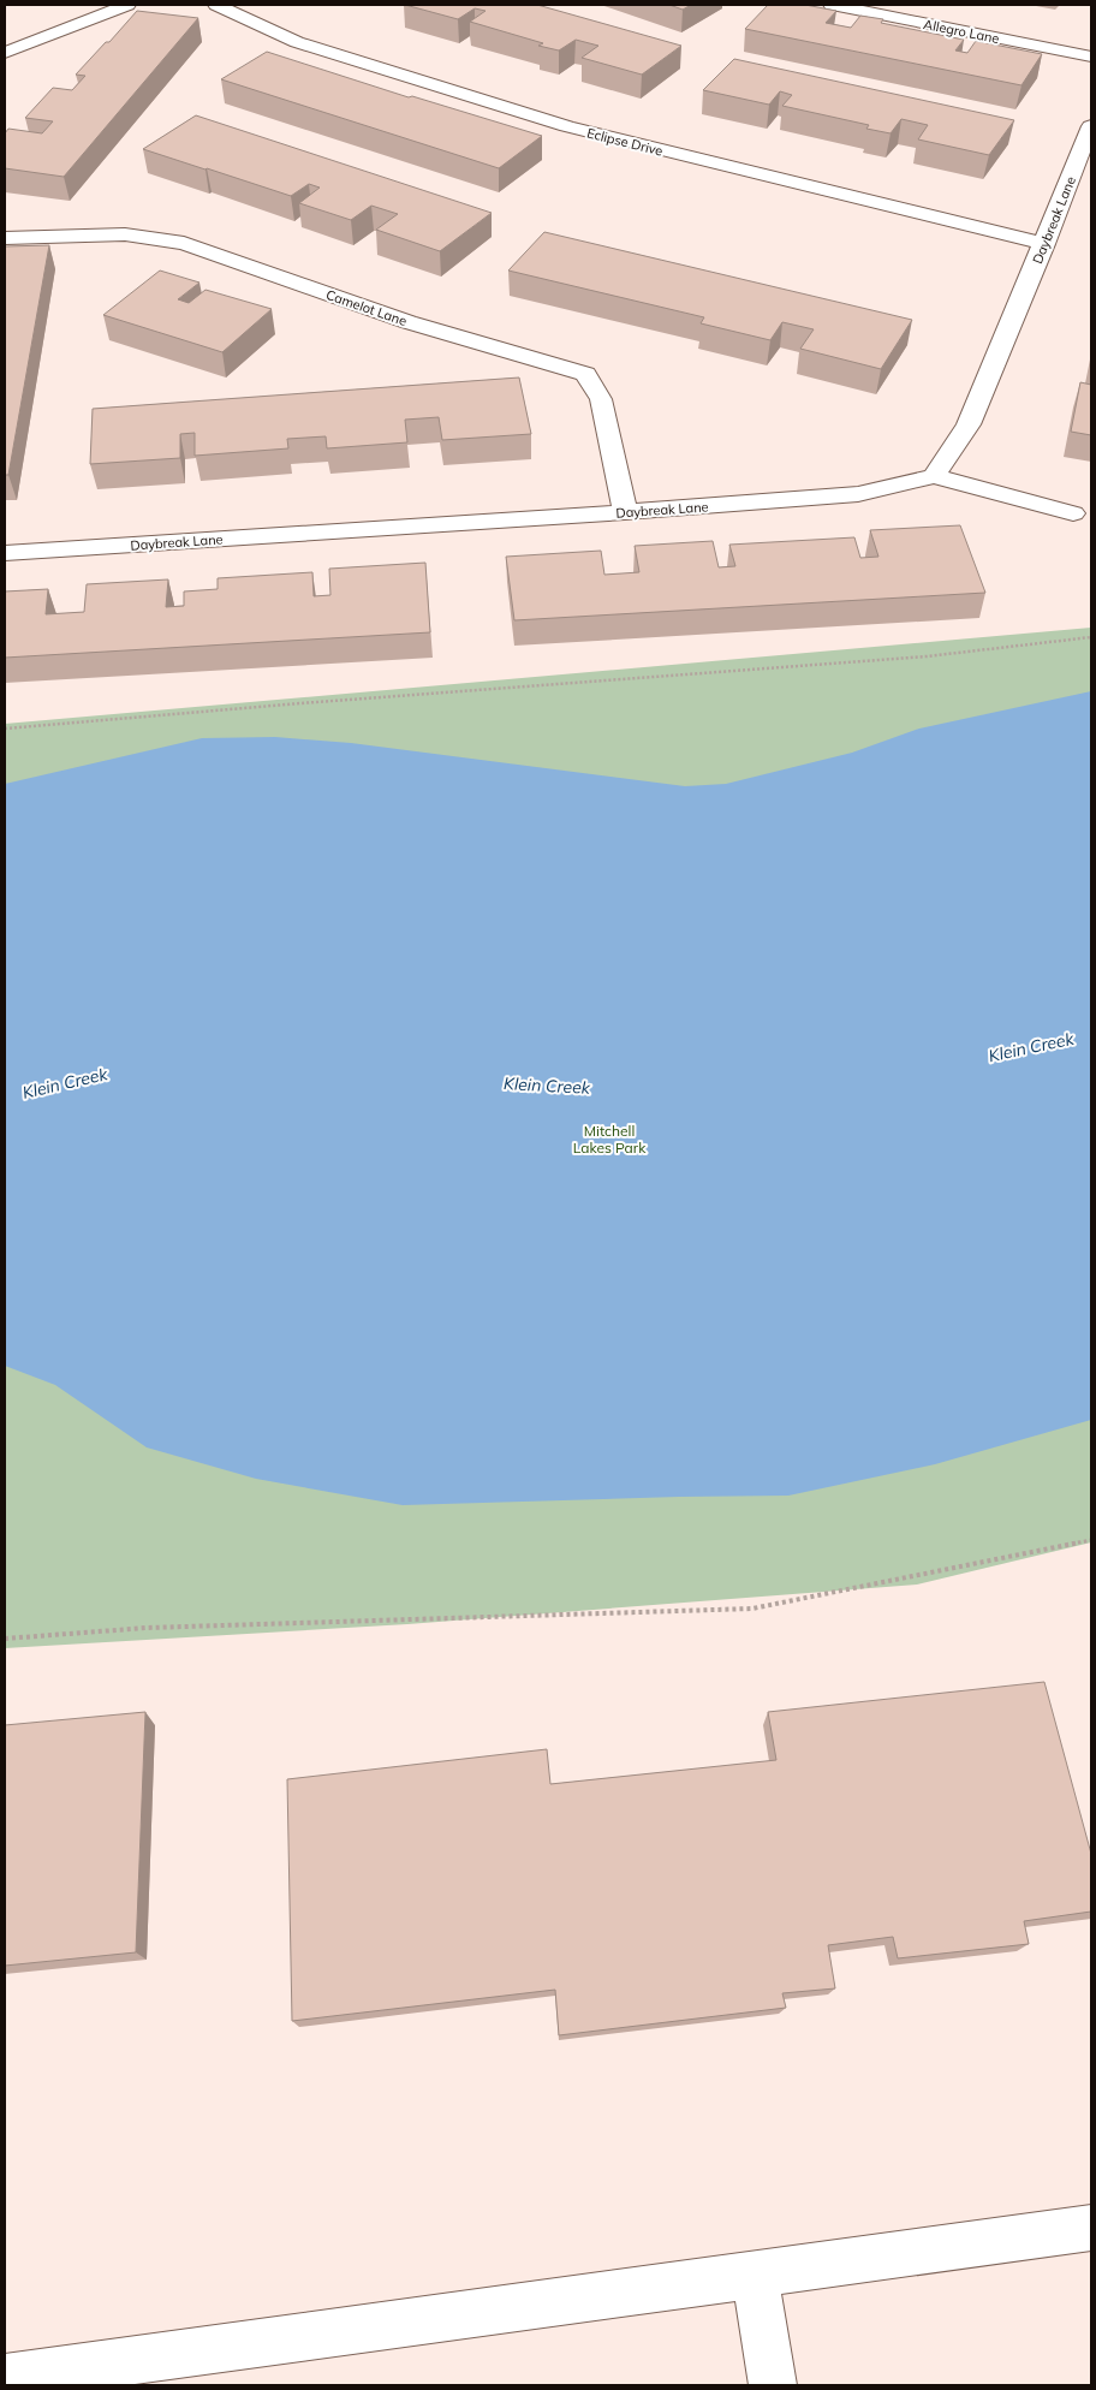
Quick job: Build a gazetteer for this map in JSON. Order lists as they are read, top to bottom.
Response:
{
  "streets": {
    "street": [
      "Allegro Lane",
      "Eclipse Drive",
      "Daybreak Lane",
      "Camelot Lane"
    ]
  },
  "crossings": [
    ["Eclipse Drive", "Daybreak Lane"],
    ["Daybreak Lane", "Camelot Lane"]
  ],
  "water": ["Klein Creek"],
  "parks": ["Mitchell Lakes Park"]
}
